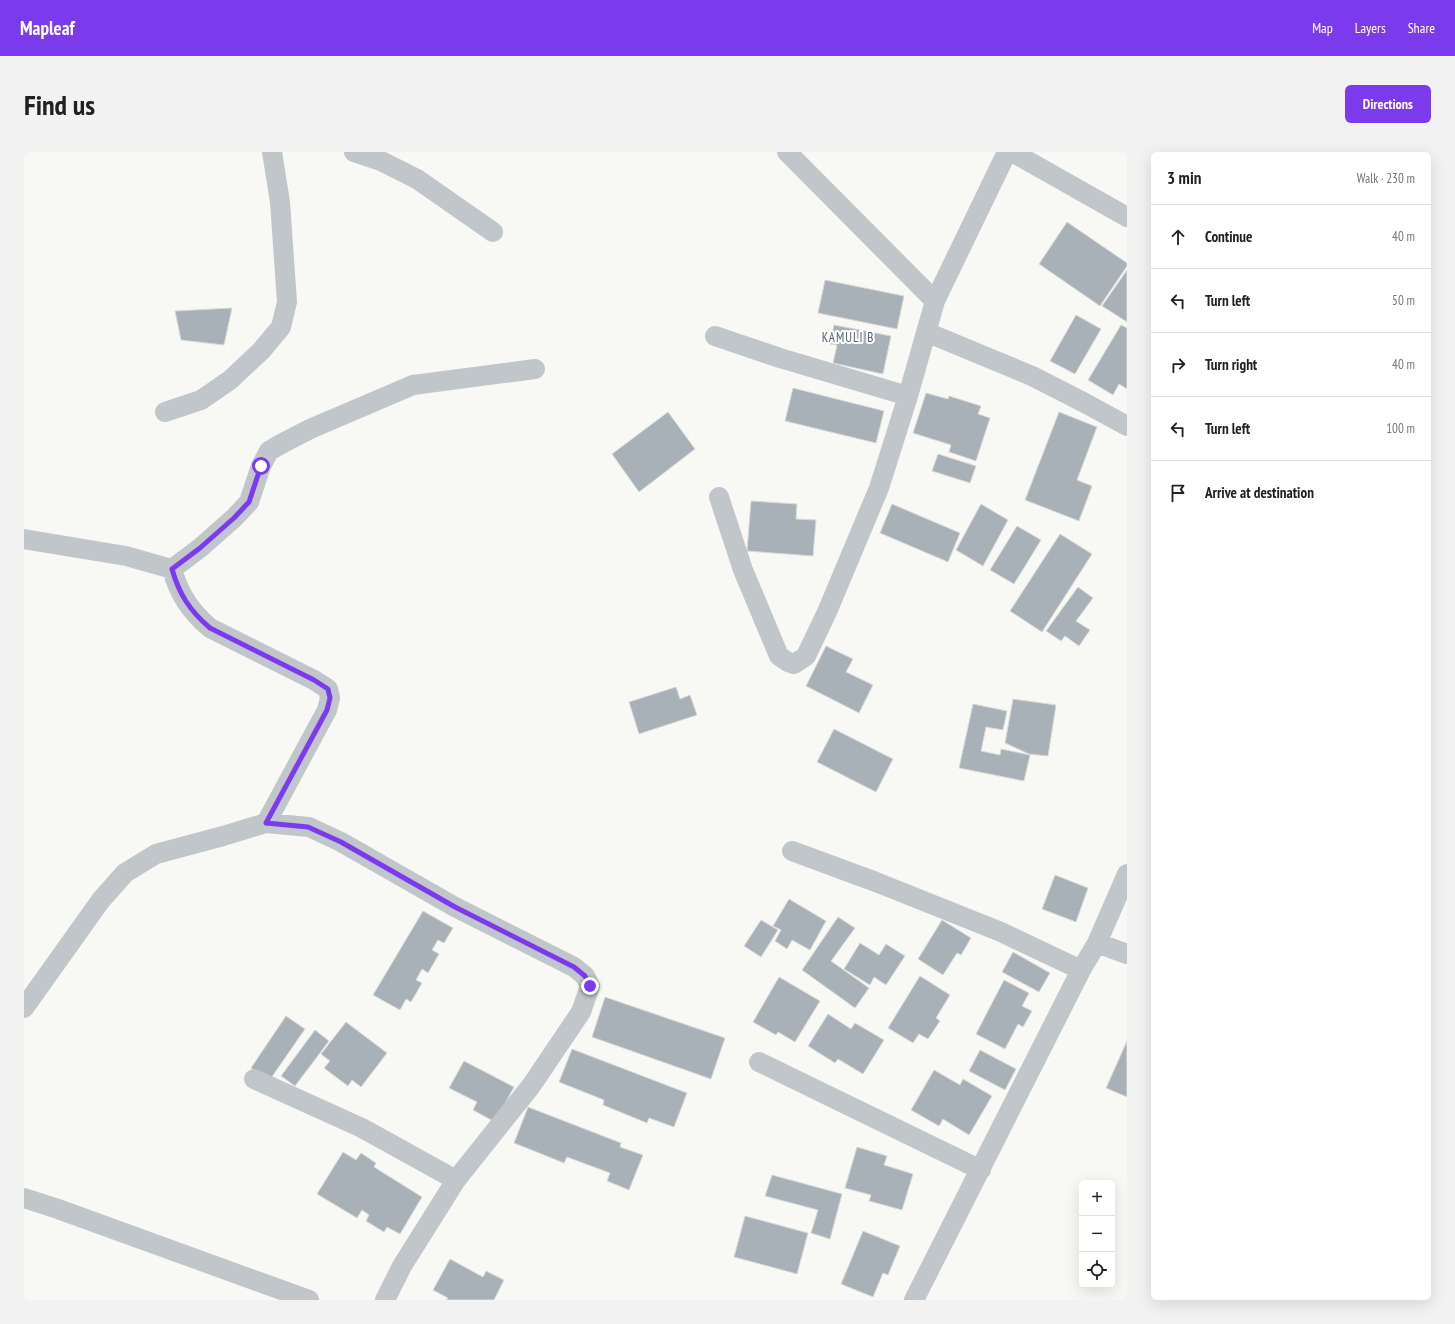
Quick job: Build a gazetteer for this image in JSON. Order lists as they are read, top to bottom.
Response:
{
  "districts": ["KAMULI B"],
  "page": {
    "header": "Mapleaf",
    "nav": ["Map", "Layers", "Share"],
    "buttons": "Directions",
    "title": "Find us",
    "heading": ["3 min", "Walk · 230 m"],
    "list": [
      ["Continue", "40 m"],
      ["Turn left", "50 m"],
      ["Turn right", "40 m"],
      ["Turn left", "100 m"],
      "Arrive at destination"
    ],
    "map_buttons": ["+", "−"]
  }
}
